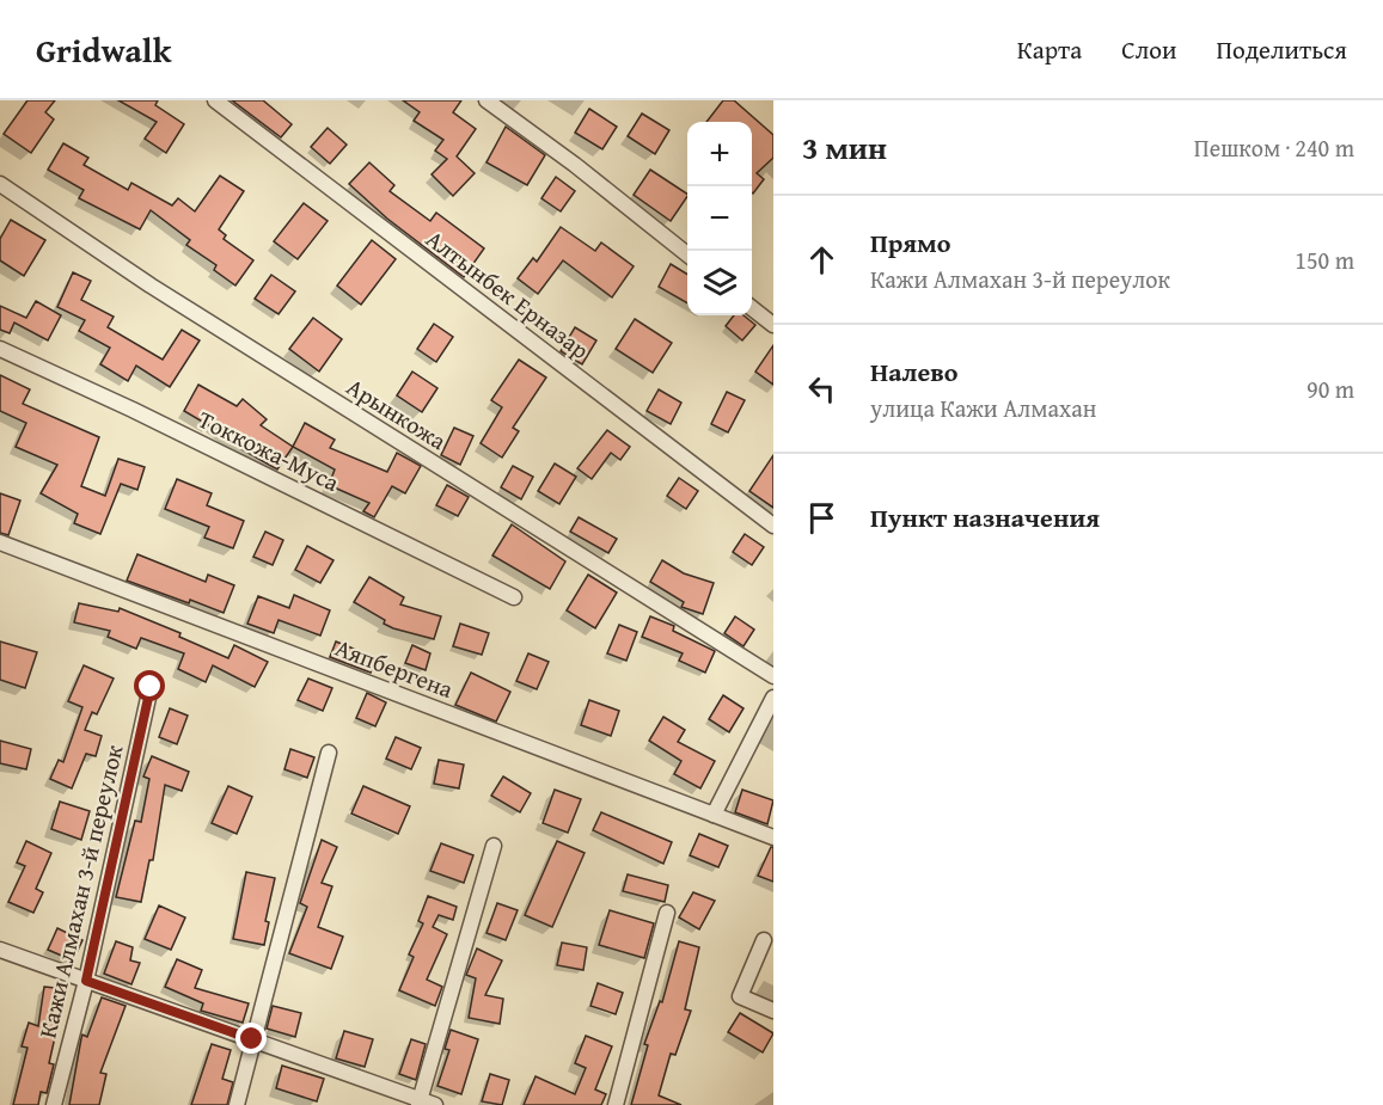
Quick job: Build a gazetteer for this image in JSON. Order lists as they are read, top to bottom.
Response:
{
  "streets": {
    "street": [
      "Алтынбек Ерназар",
      "Арынкожа",
      "Токкожа-Муса",
      "Аяпбергена",
      "Кажи Алмахан 3-й переулок"
    ]
  },
  "page": {
    "header": "Gridwalk",
    "nav": ["Карта", "Слои", "Поделиться"],
    "heading": ["3 мин", "Пешком · 240 m"],
    "map_buttons": ["+", "−"],
    "list": [
      ["Прямо", "Кажи Алмахан 3-й переулок", "150 m"],
      ["Налево", "улица Кажи Алмахан", "90 m"],
      "Пункт назначения"
    ]
  }
}
